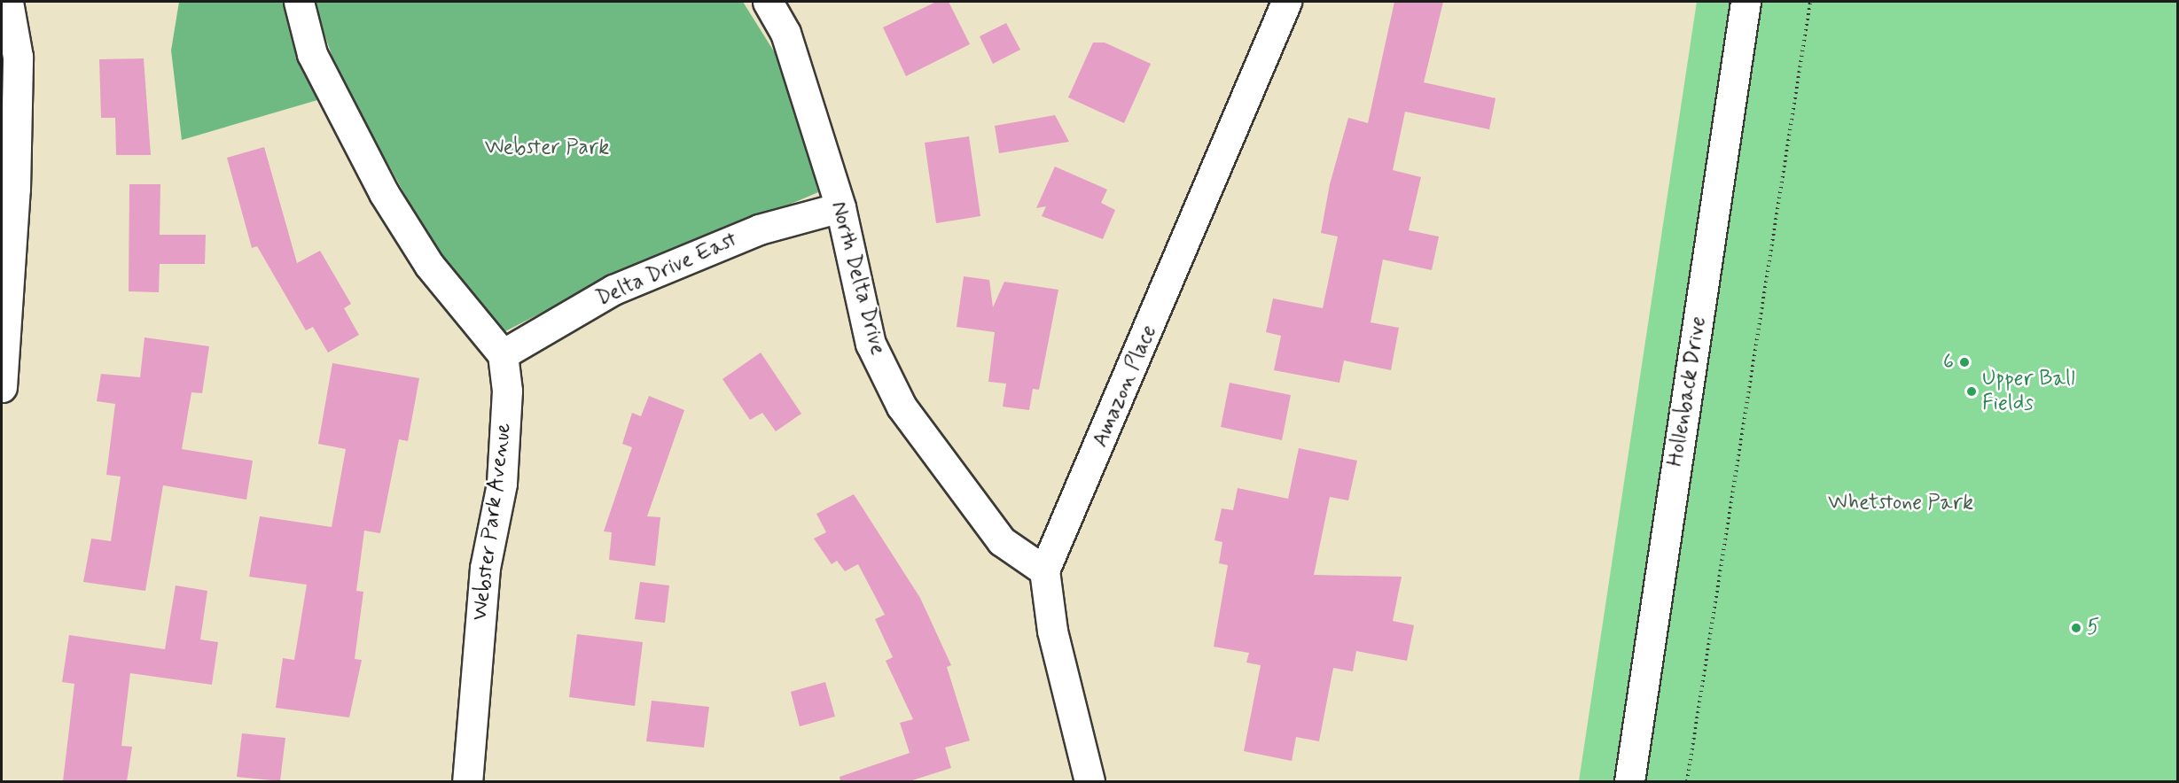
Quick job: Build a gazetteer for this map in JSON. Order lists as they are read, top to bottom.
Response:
{
  "streets": {
    "street": [
      "Delta Drive East",
      "North Delta Drive",
      "Amazon Place",
      "Hollenback Drive",
      "Webster Park Avenue"
    ]
  },
  "crossings": [
    ["Delta Drive East", "North Delta Drive"],
    ["Delta Drive East", "Webster Park Avenue"],
    ["North Delta Drive", "Amazon Place"]
  ],
  "parks": ["Webster Park", "Whetstone Park"],
  "places": ["6", "Upper Ball Fields", "5"]
}
